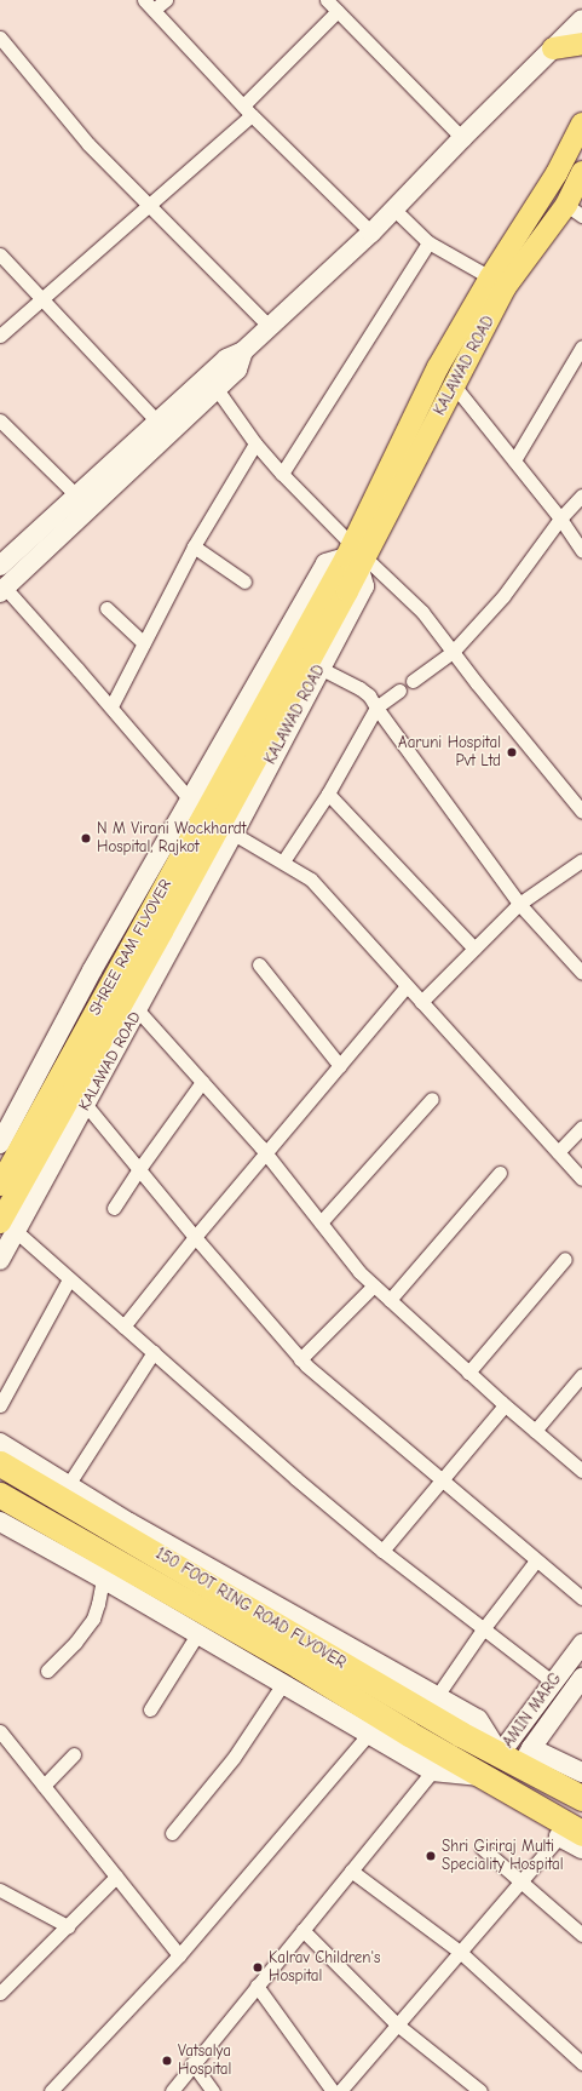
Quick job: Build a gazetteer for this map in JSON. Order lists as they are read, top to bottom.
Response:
{
  "streets": {
    "highway": ["150 FOOT RING ROAD FLYOVER"],
    "main road": ["KALAWAD ROAD", "SHREE RAM FLYOVER"],
    "street": ["AMIN MARG"]
  },
  "crossings": [
    ["KALAWAD ROAD", "SHREE RAM FLYOVER"],
    ["150 FOOT RING ROAD FLYOVER", "AMIN MARG"]
  ],
  "places": [
    "Aaruni Hospital Pvt Ltd",
    "N M Virani Wockhardt Hospital, Rajkot",
    "Shri Giriraj Multi Speciality Hospital",
    "Kalrav Children's Hospital",
    "Vatsalya Hospital"
  ]
}
